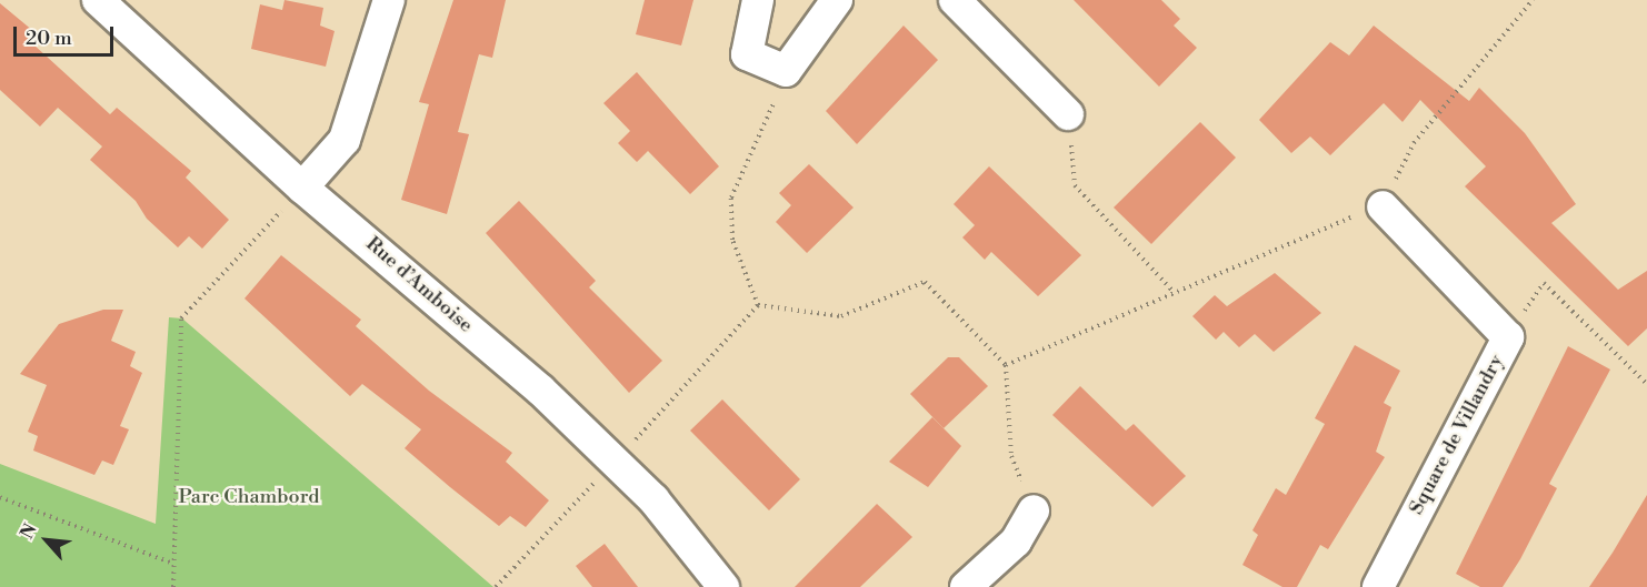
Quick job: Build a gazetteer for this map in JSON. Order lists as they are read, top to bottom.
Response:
{
  "streets": {
    "street": ["Rue d’Amboise", "Square de Villandry"]
  },
  "parks": ["Parc Chambord"],
  "scale_bar": "20 m",
  "north": "top left"
}
